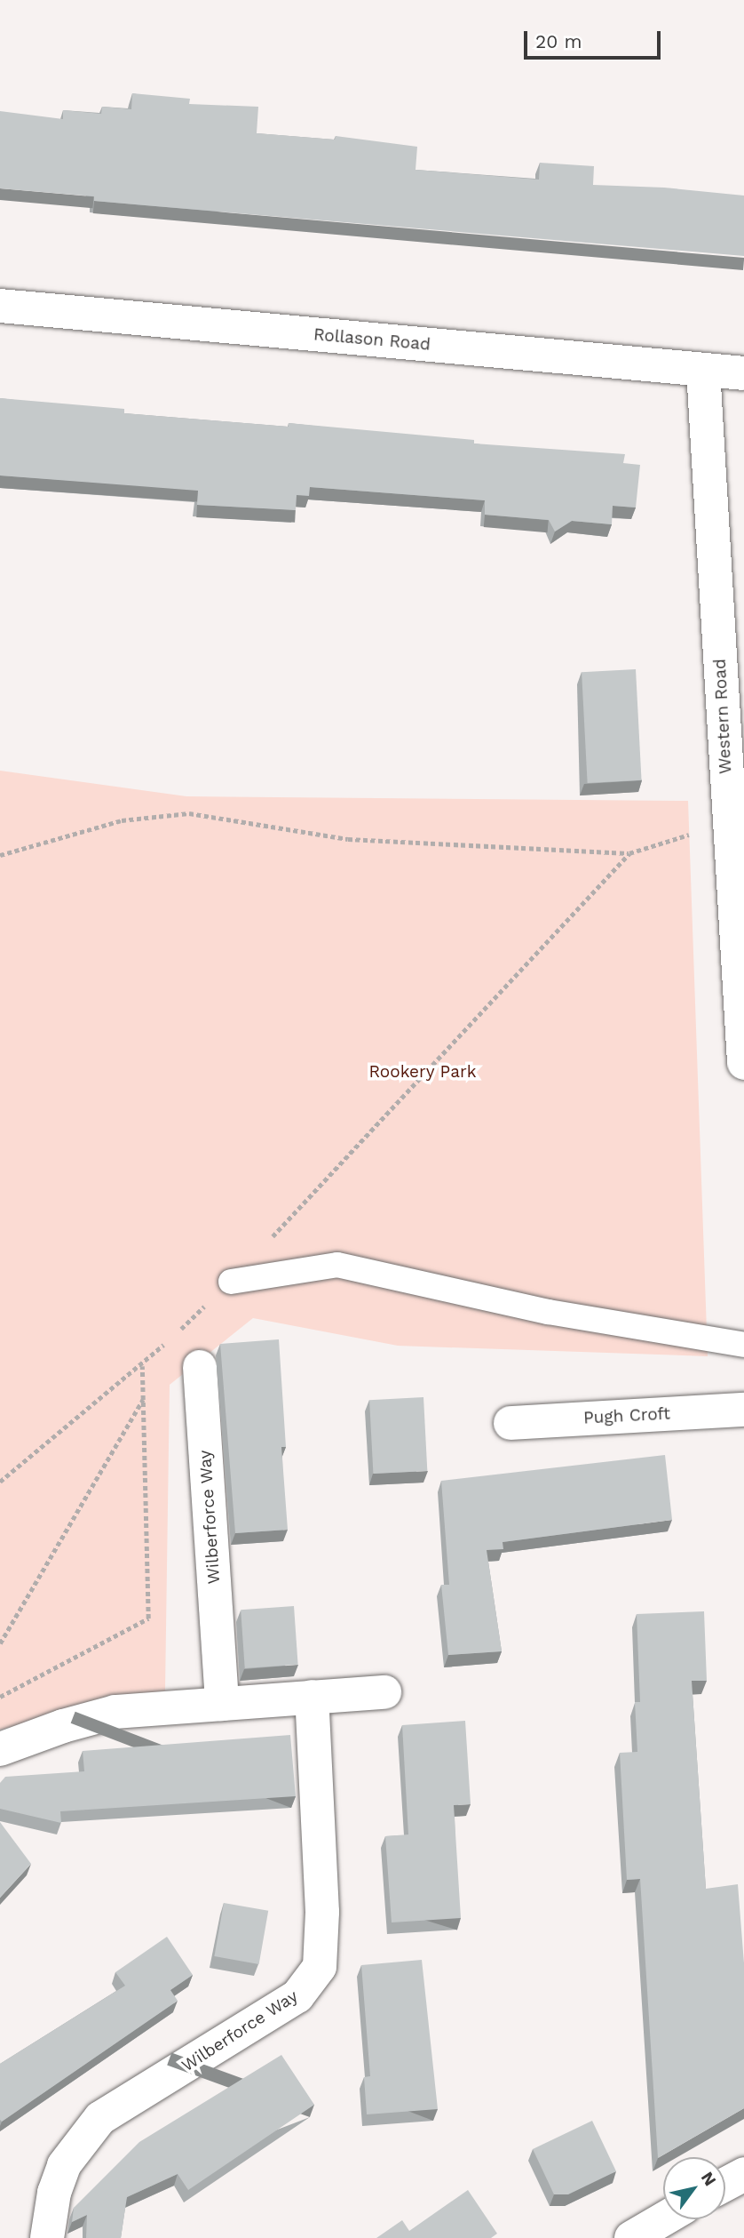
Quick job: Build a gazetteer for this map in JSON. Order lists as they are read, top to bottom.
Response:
{
  "streets": {
    "street": [
      "Rollason Road",
      "Western Road",
      "Pugh Croft",
      "Wilberforce Way"
    ]
  },
  "crossings": [
    ["Rollason Road", "Western Road"]
  ],
  "parks": ["Rookery Park"],
  "scale_bar": "20 m",
  "north": "top right"
}
